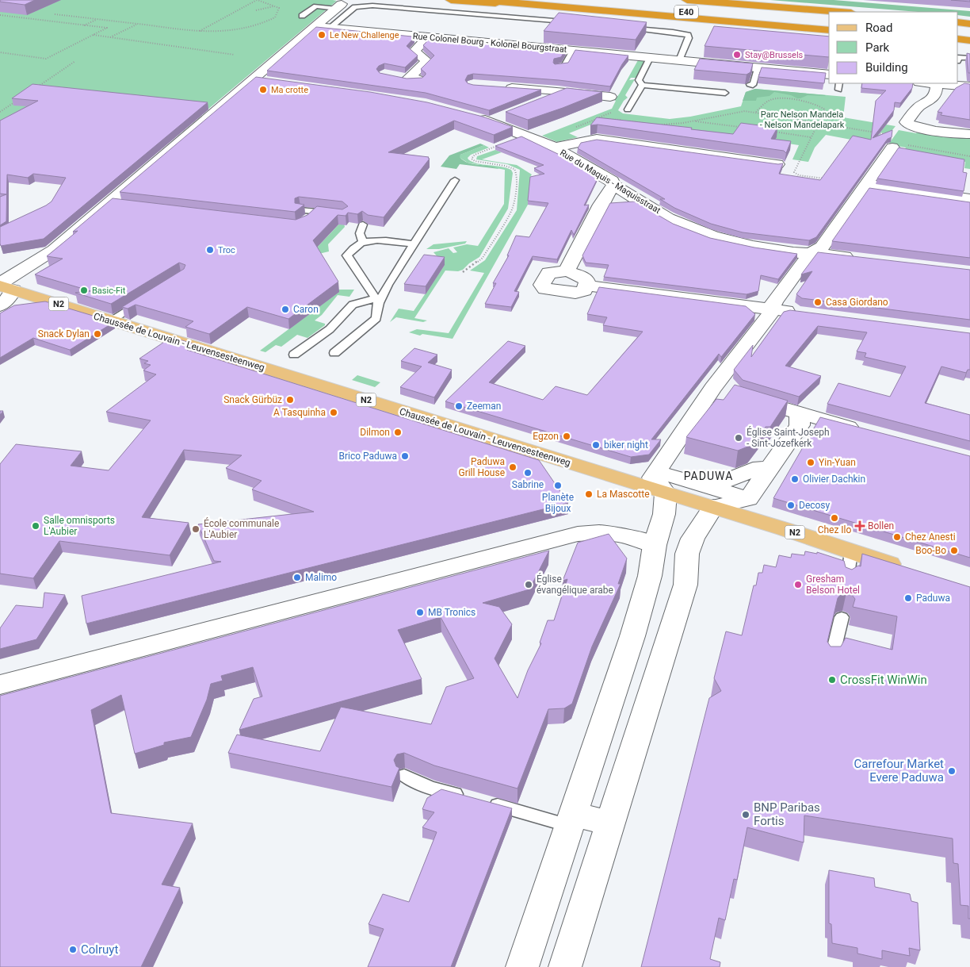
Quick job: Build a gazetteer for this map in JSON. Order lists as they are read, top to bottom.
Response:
{
  "streets": {
    "highway": ["E40"],
    "main road": ["N2", "Chaussée de Louvain - Leuvensesteenweg"],
    "street": ["Rue Colonel Bourg - Kolonel Bourgstraat", "Rue du Maquis - Maquisstraat"]
  },
  "districts": ["PADUWA"],
  "parks": ["Parc Nelson Mandela - Nelson Mandelapark"],
  "places": {
    "other": [
      "Le New Challenge",
      "Stay@Brussels",
      "Ma crotte",
      "Troc",
      "Basic-Fit",
      "Casa Giordano",
      "Caron",
      "Snack Dylan",
      "Snack Gürbüz",
      "Zeeman",
      "A Tasquinha",
      "Dilmon",
      "Egzon",
      "Église Saint-Joseph - Sint-Jozefkerk",
      "biker night",
      "Brico Paduwa",
      "Yin-Yuan",
      "Paduwa Grill House",
      "Sabrine",
      "Olivier Dachkin",
      "Planète Bijoux",
      "La Mascotte",
      "Decosy",
      "Chez Ilo",
      "Salle omnisports L'Aubier",
      "École communale L'Aubier",
      "Chez Anesti",
      "Boo-Bo",
      "Malimo",
      "Église évangélique arabe",
      "Gresham Belson Hotel",
      "Paduwa",
      "MB Tronics",
      "CrossFit WinWin",
      "Carrefour Market Evere Paduwa",
      "BNP Paribas Fortis",
      "Colruyt"
    ],
    "health": ["Bollen"]
  },
  "legend": ["Road", "Park", "Building"]
}
